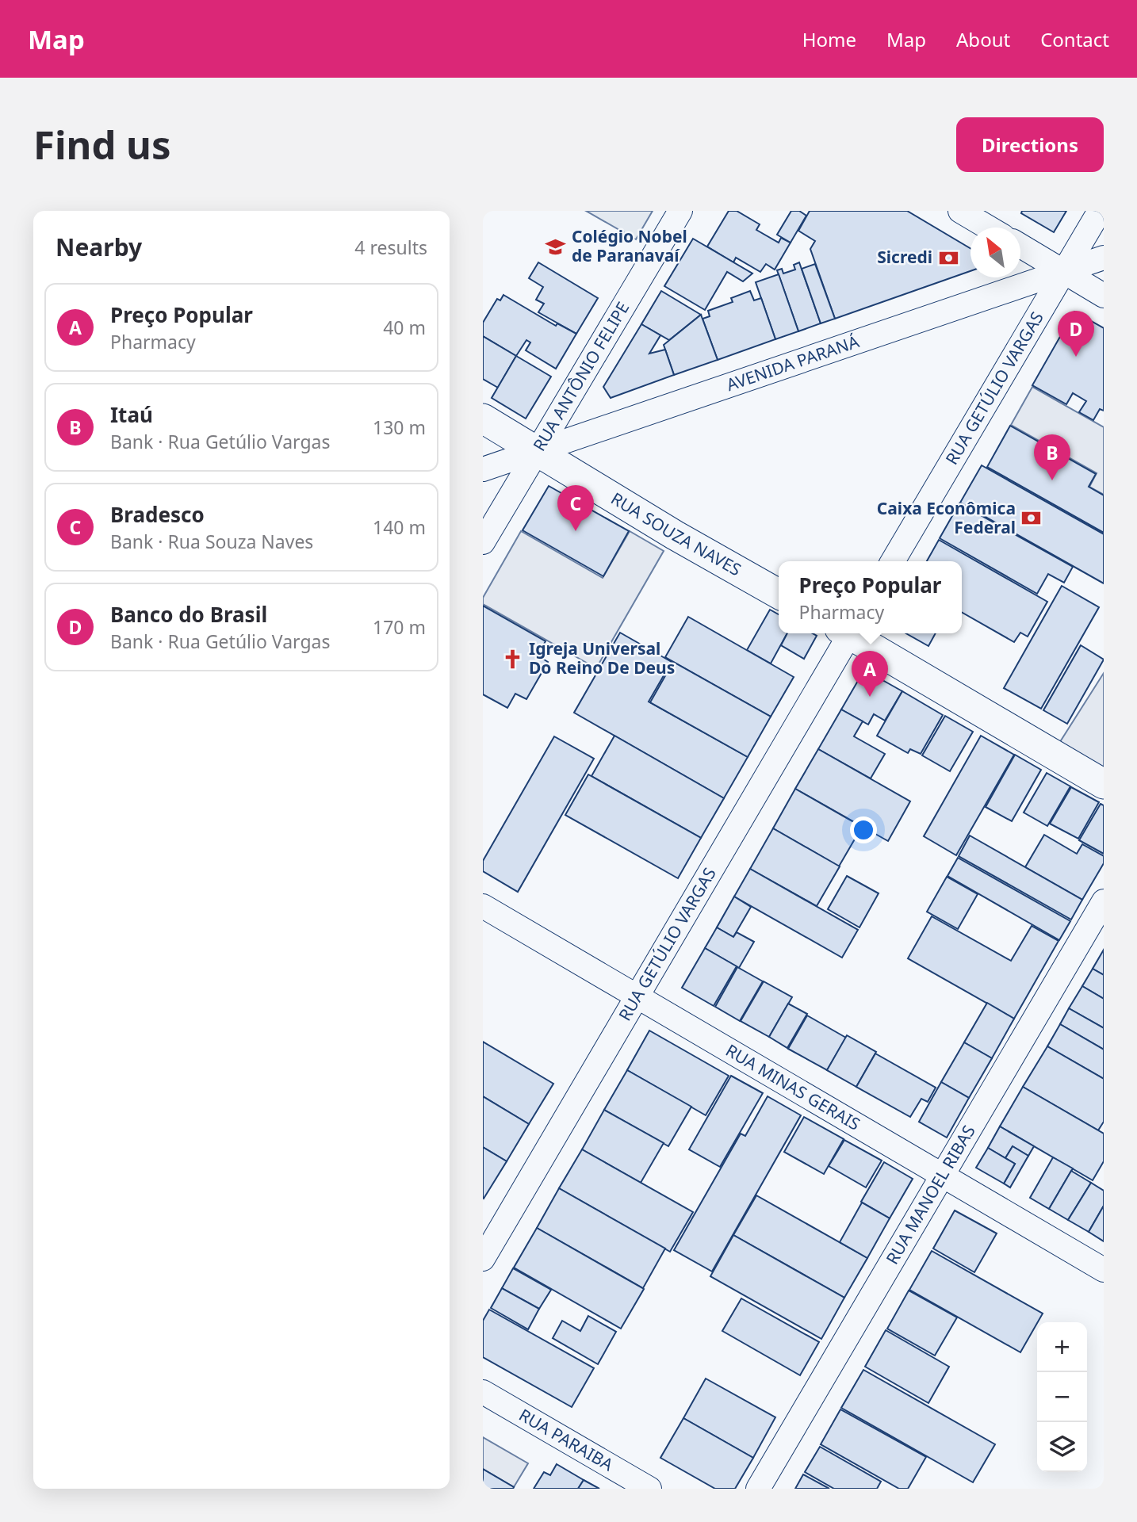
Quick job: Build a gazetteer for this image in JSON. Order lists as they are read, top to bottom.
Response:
{
  "streets": {
    "main road": ["RUA SOUZA NAVES"],
    "street": [
      "AVENIDA PARANÁ",
      "RUA ANTÔNIO FELIPE",
      "RUA GETÚLIO VARGAS",
      "RUA MINAS GERAIS",
      "RUA MANOEL RIBAS",
      "RUA PARAIBA"
    ]
  },
  "crossings": [
    ["AVENIDA PARANÁ", "RUA ANTÔNIO FELIPE"],
    ["AVENIDA PARANÁ", "RUA GETÚLIO VARGAS"],
    ["AVENIDA PARANÁ", "RUA SOUZA NAVES"],
    ["RUA ANTÔNIO FELIPE", "RUA SOUZA NAVES"],
    ["RUA GETÚLIO VARGAS", "RUA MINAS GERAIS"],
    ["RUA MINAS GERAIS", "RUA MANOEL RIBAS"]
  ],
  "places": {
    "school or university": ["Colégio Nobel de Paranavaí"],
    "bank": ["Sicredi", "Caixa Econômica Federal"],
    "church": ["Igreja Universal Do Reino De Deus"]
  },
  "north": "top left",
  "page": {
    "header": "Map",
    "nav": [
      "Home",
      "Map",
      "About",
      "Contact"
    ],
    "buttons": "Directions",
    "title": "Find us",
    "heading": ["Nearby", "4 results"],
    "list": [
      {
        "mark": "A",
        "name": "Preço Popular",
        "note": "Pharmacy",
        "value": "40 m"
      },
      {
        "mark": "B",
        "name": "Itaú",
        "note": "Bank · Rua Getúlio Vargas",
        "value": "130 m"
      },
      {
        "mark": "C",
        "name": "Bradesco",
        "note": "Bank · Rua Souza Naves",
        "value": "140 m"
      },
      {
        "mark": "D",
        "name": "Banco do Brasil",
        "note": "Bank · Rua Getúlio Vargas",
        "value": "170 m"
      }
    ],
    "pins": [
      "D",
      "B",
      "C",
      "A"
    ],
    "popup": ["Preço Popular", "Pharmacy"],
    "map_buttons": ["+", "−"]
  }
}
